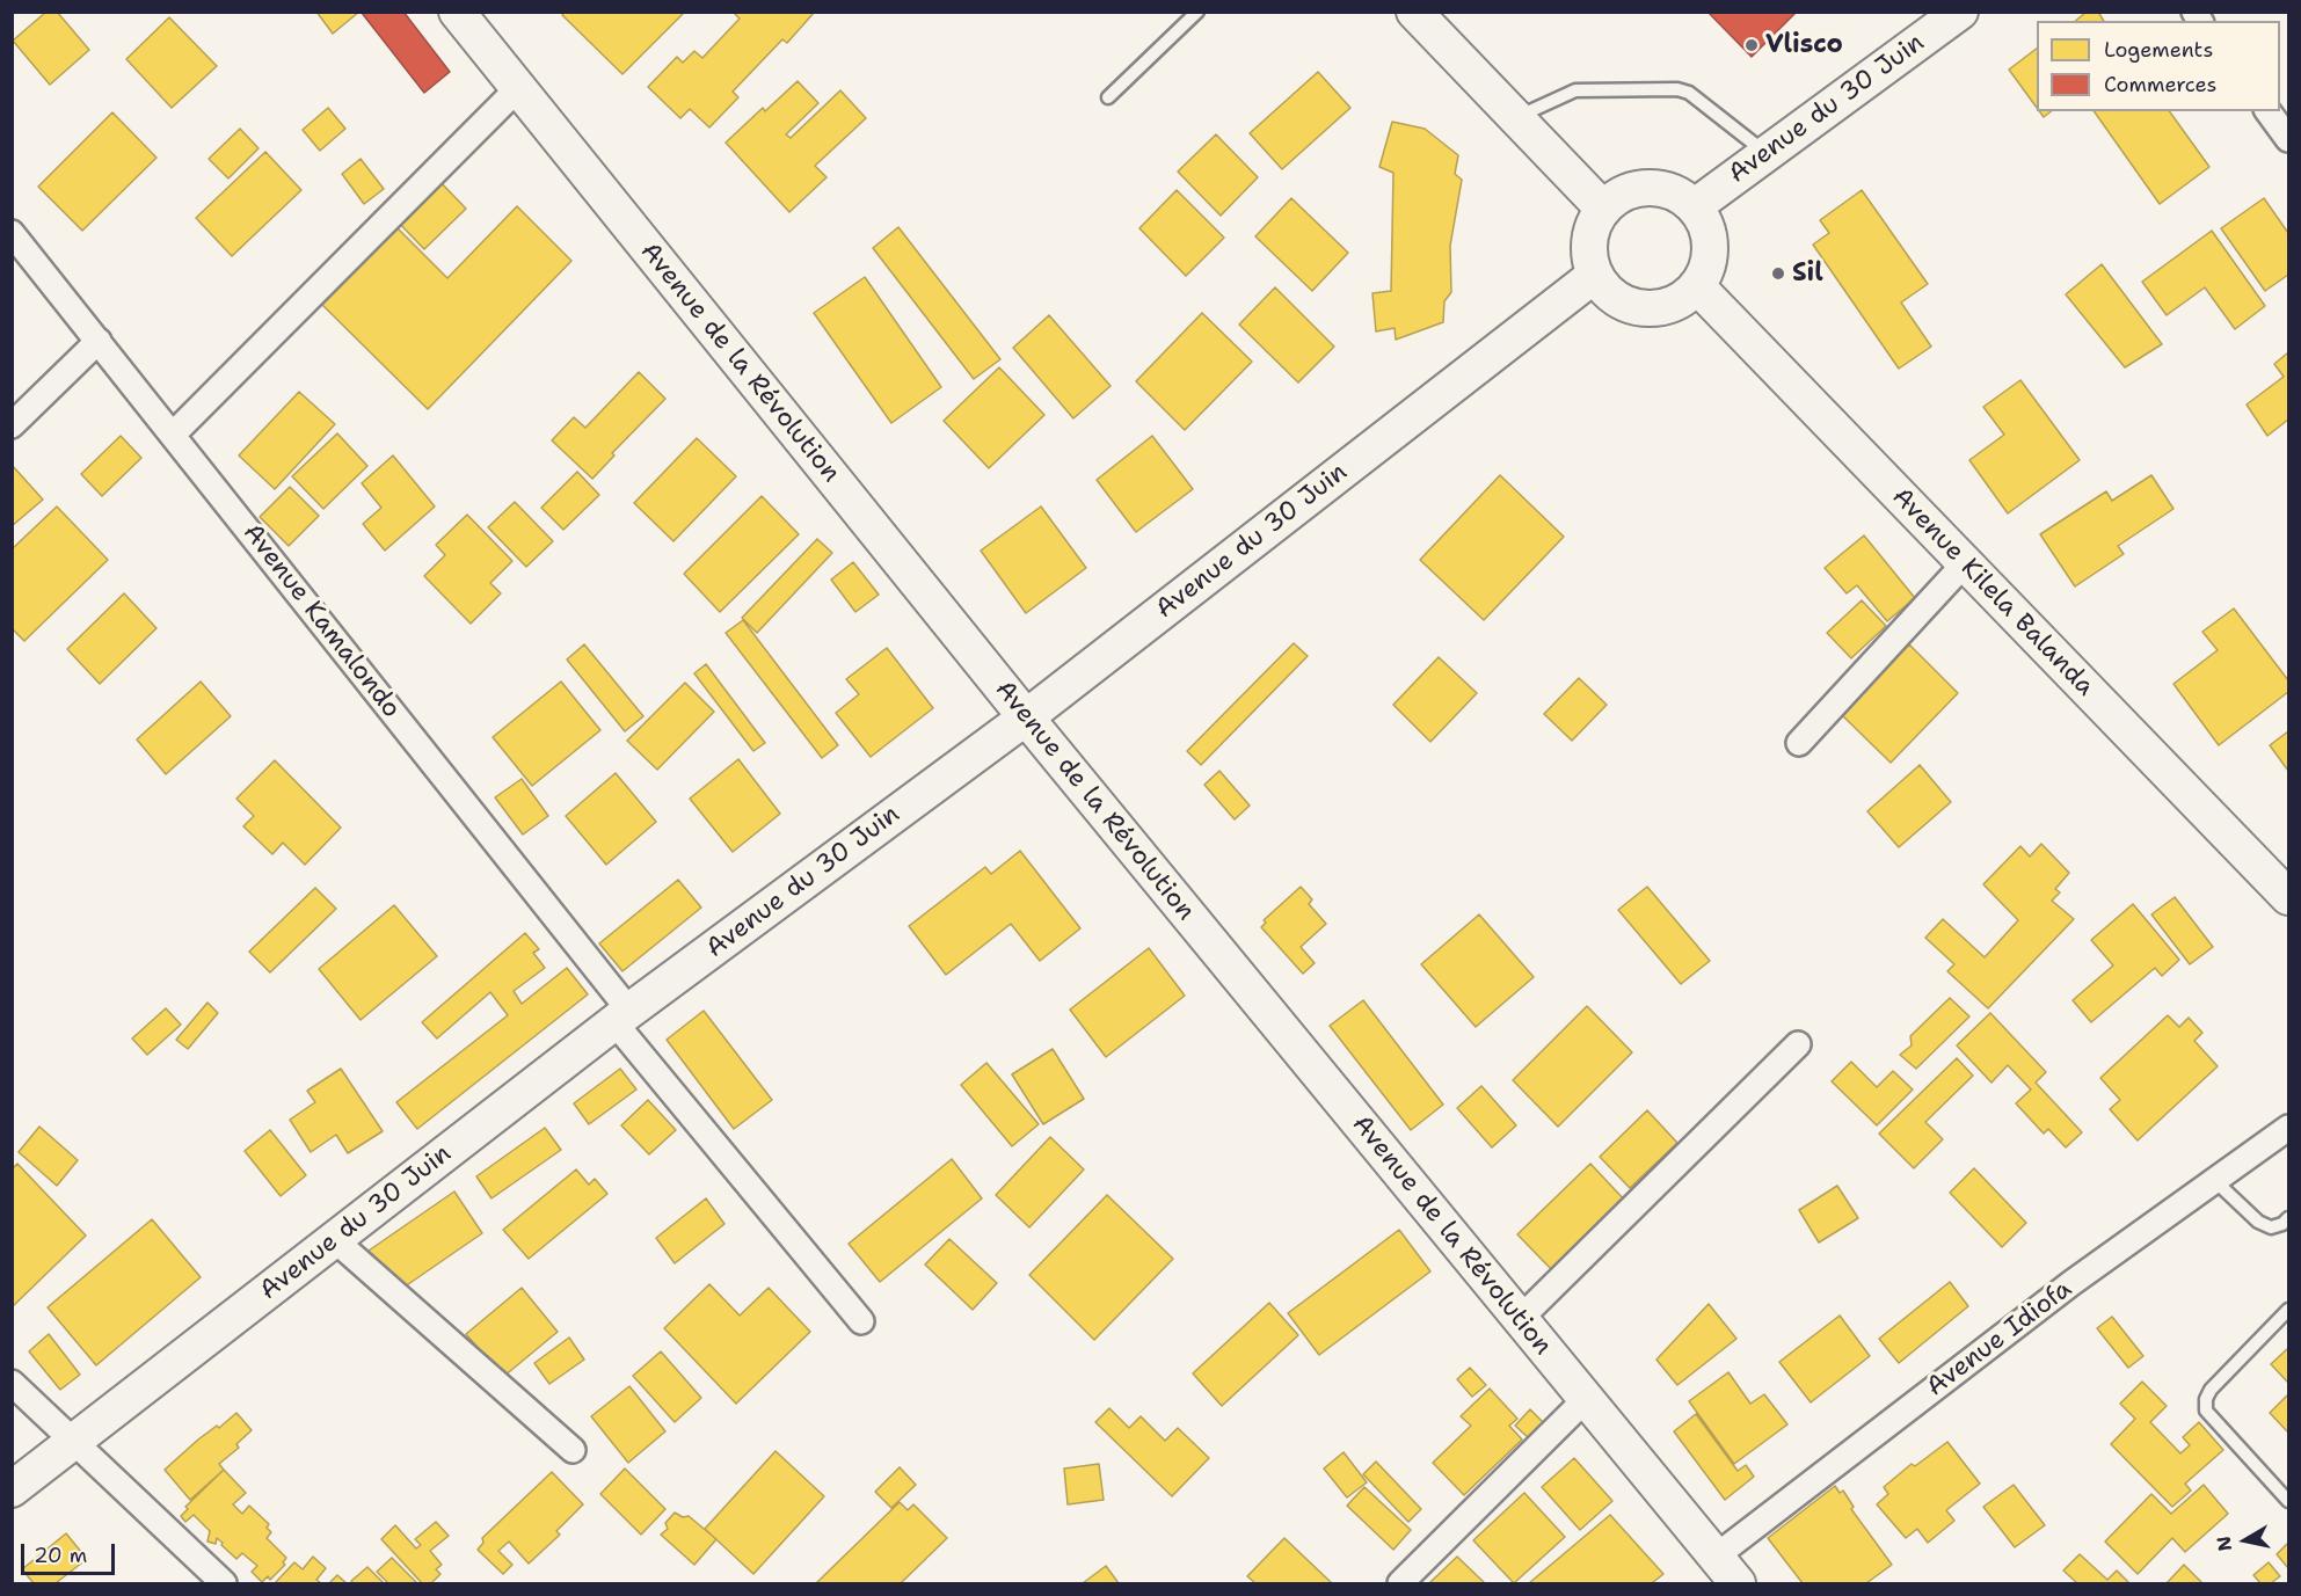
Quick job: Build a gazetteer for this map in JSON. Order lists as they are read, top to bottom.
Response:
{
  "streets": {
    "street": [
      "Avenue du 30 Juin",
      "Avenue de la Révolution",
      "Avenue Kilela Balanda",
      "Avenue Kamalondo",
      "Avenue Idiofa"
    ]
  },
  "crossings": [
    ["Avenue du 30 Juin", "Avenue de la Révolution"],
    ["Avenue du 30 Juin", "Avenue Kilela Balanda"],
    ["Avenue du 30 Juin", "Avenue Kamalondo"],
    ["Avenue de la Révolution", "Avenue Idiofa"]
  ],
  "places": ["Vlisco", "Sil"],
  "legend": ["Logements", "Commerces"],
  "scale_bar": "20 m",
  "north": "left"
}
